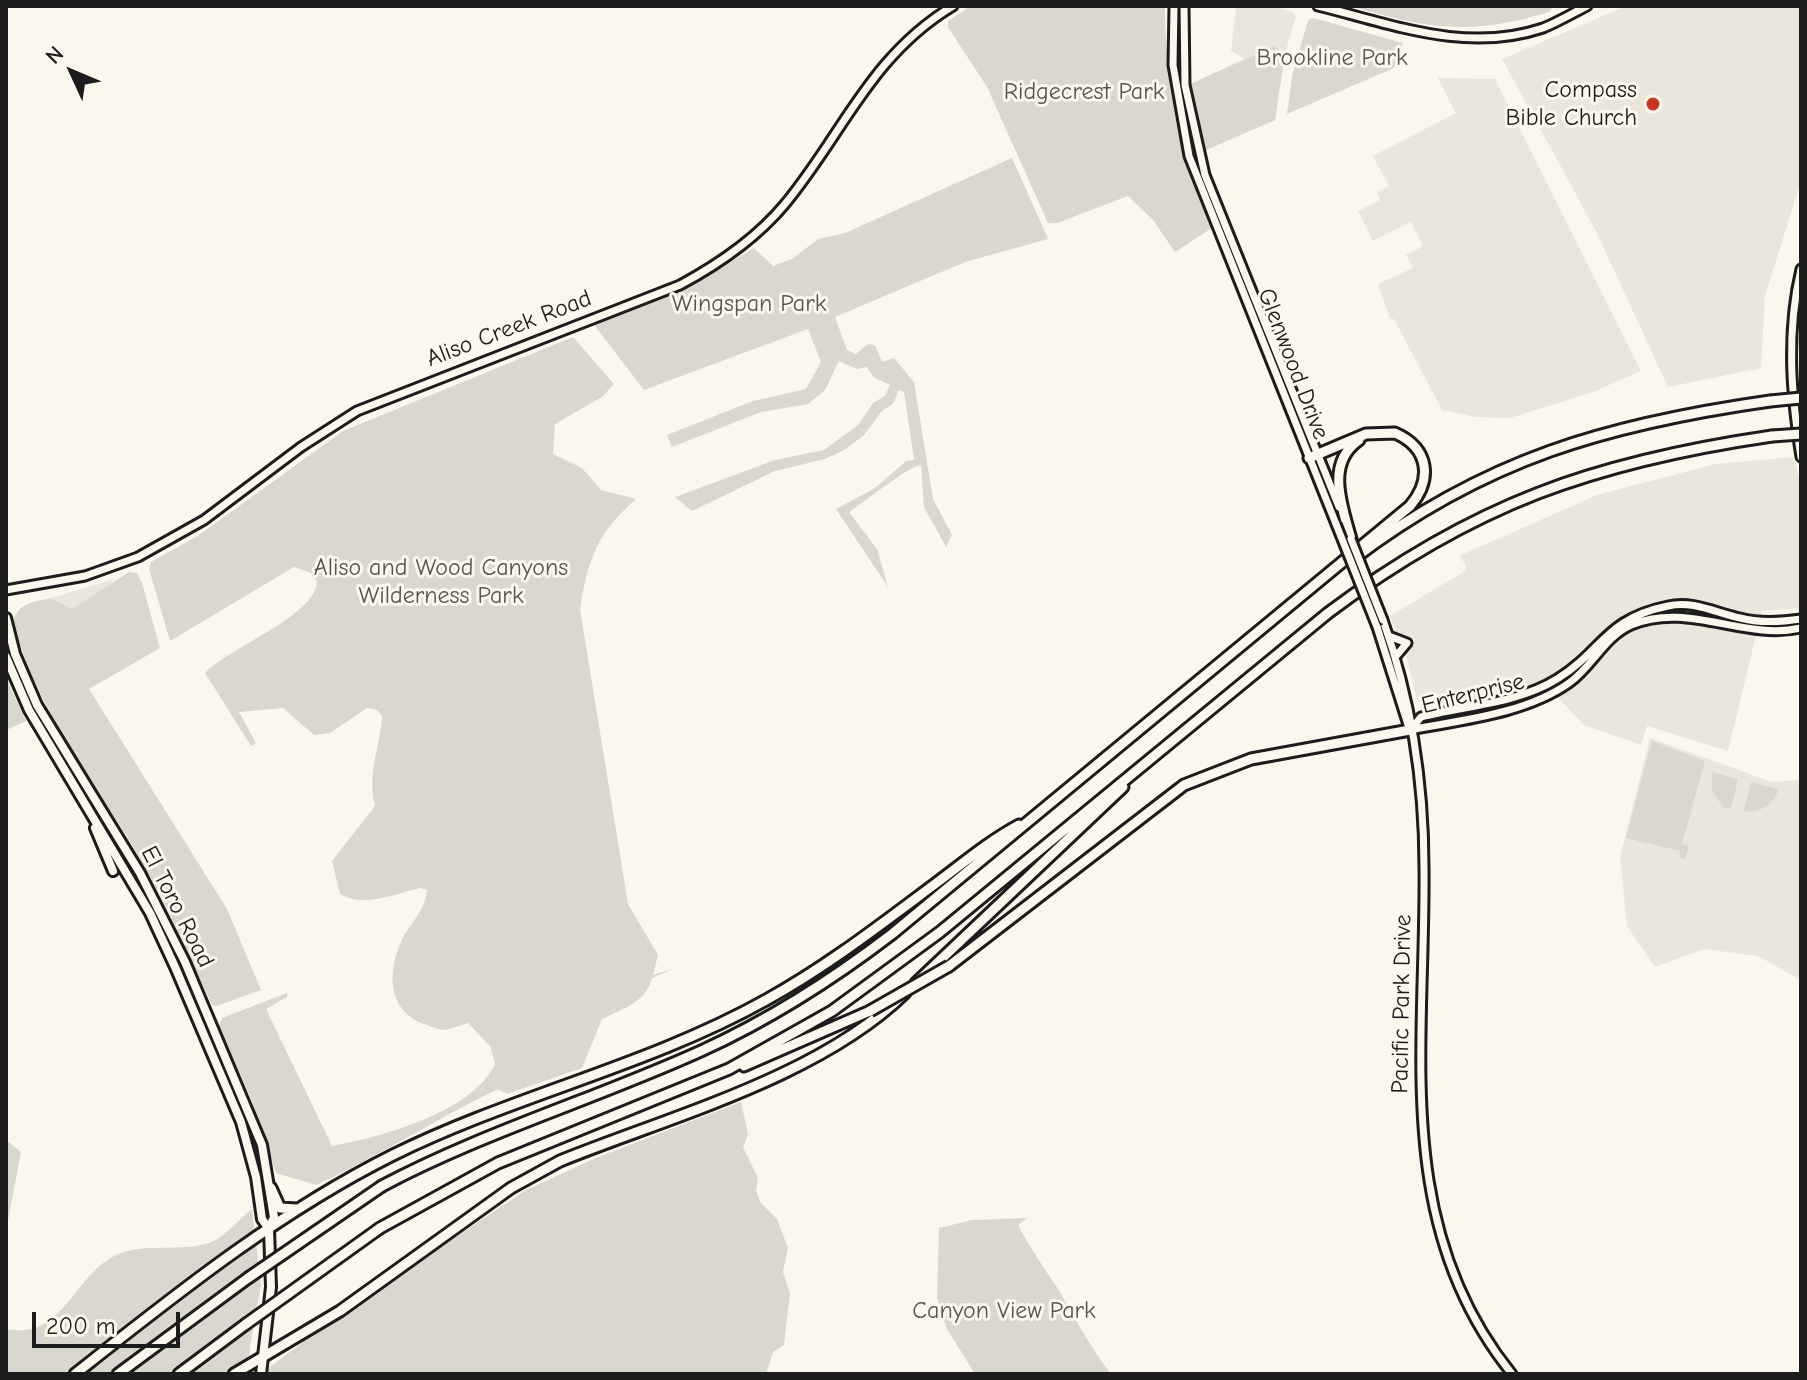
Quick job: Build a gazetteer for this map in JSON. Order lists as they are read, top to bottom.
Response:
{
  "streets": {
    "main road": [
      "Aliso Creek Road",
      "Glenwood Drive",
      "Enterprise",
      "El Toro Road",
      "Pacific Park Drive"
    ]
  },
  "crossings": [
    ["Glenwood Drive", "Enterprise"],
    ["Glenwood Drive", "Pacific Park Drive"],
    ["Enterprise", "Pacific Park Drive"]
  ],
  "parks": [
    "Brookline Park",
    "Ridgecrest Park",
    "Wingspan Park",
    "Aliso and Wood Canyons Wilderness Park",
    "Canyon View Park"
  ],
  "places": ["Compass Bible Church"],
  "scale_bar": "200 m",
  "north": "top left"
}
